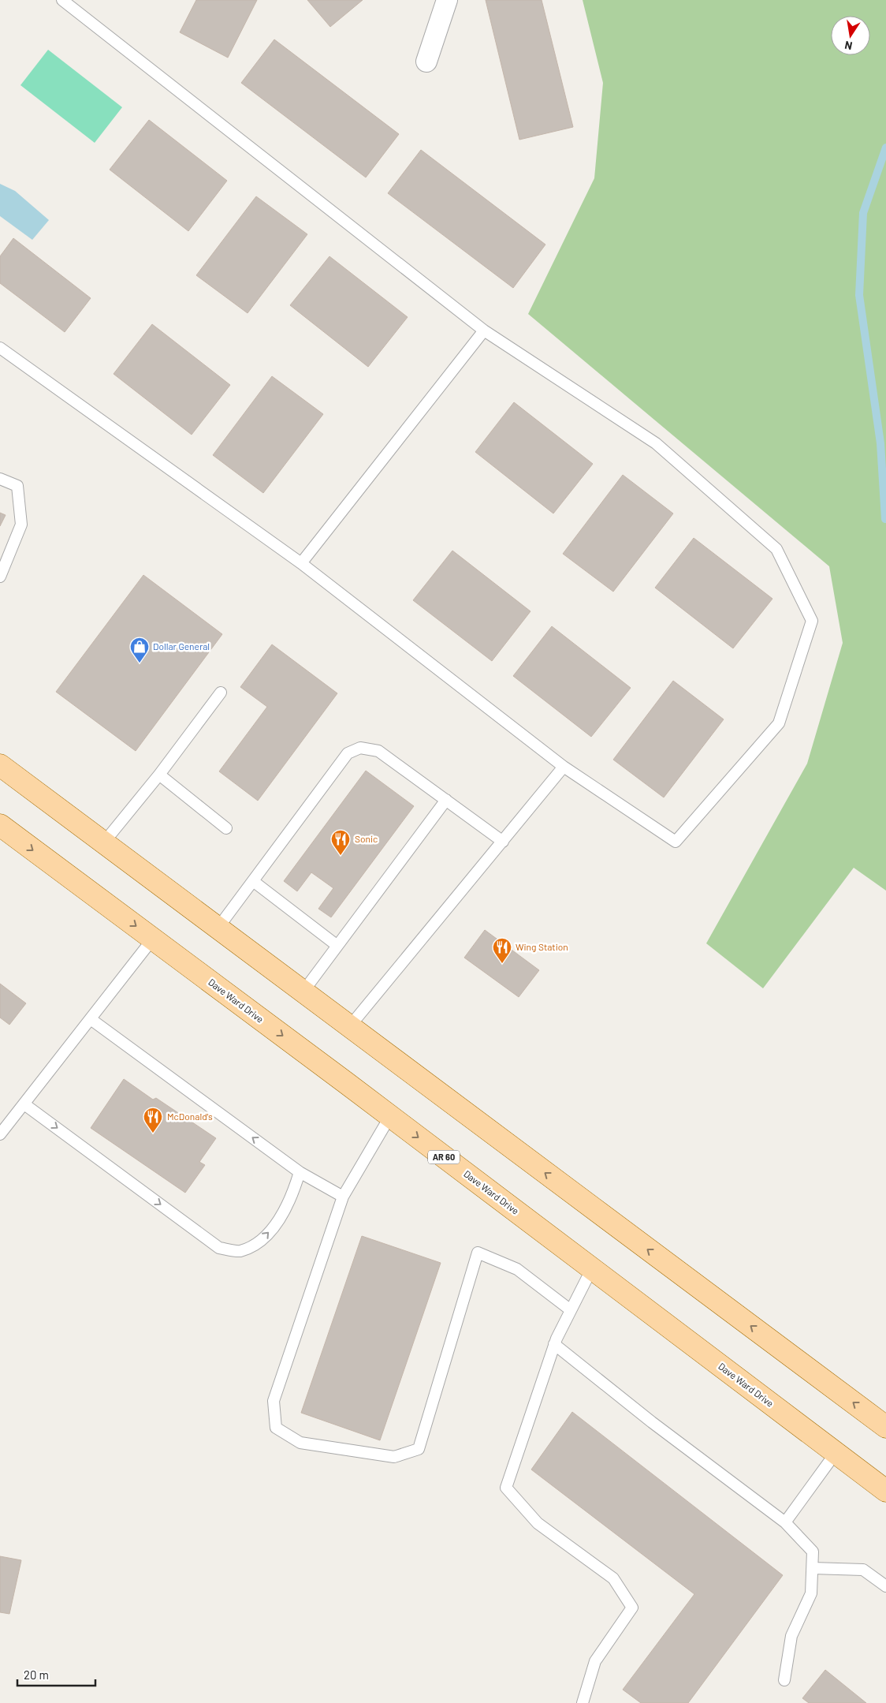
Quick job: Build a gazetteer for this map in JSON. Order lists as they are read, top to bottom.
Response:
{
  "streets": {
    "main road": ["Dave Ward Drive", "AR 60"]
  },
  "places": {
    "shop": ["Dollar General"],
    "restaurant": ["Sonic", "Wing Station", "McDonald's"]
  },
  "scale_bar": "20 m",
  "north": "bottom"
}
